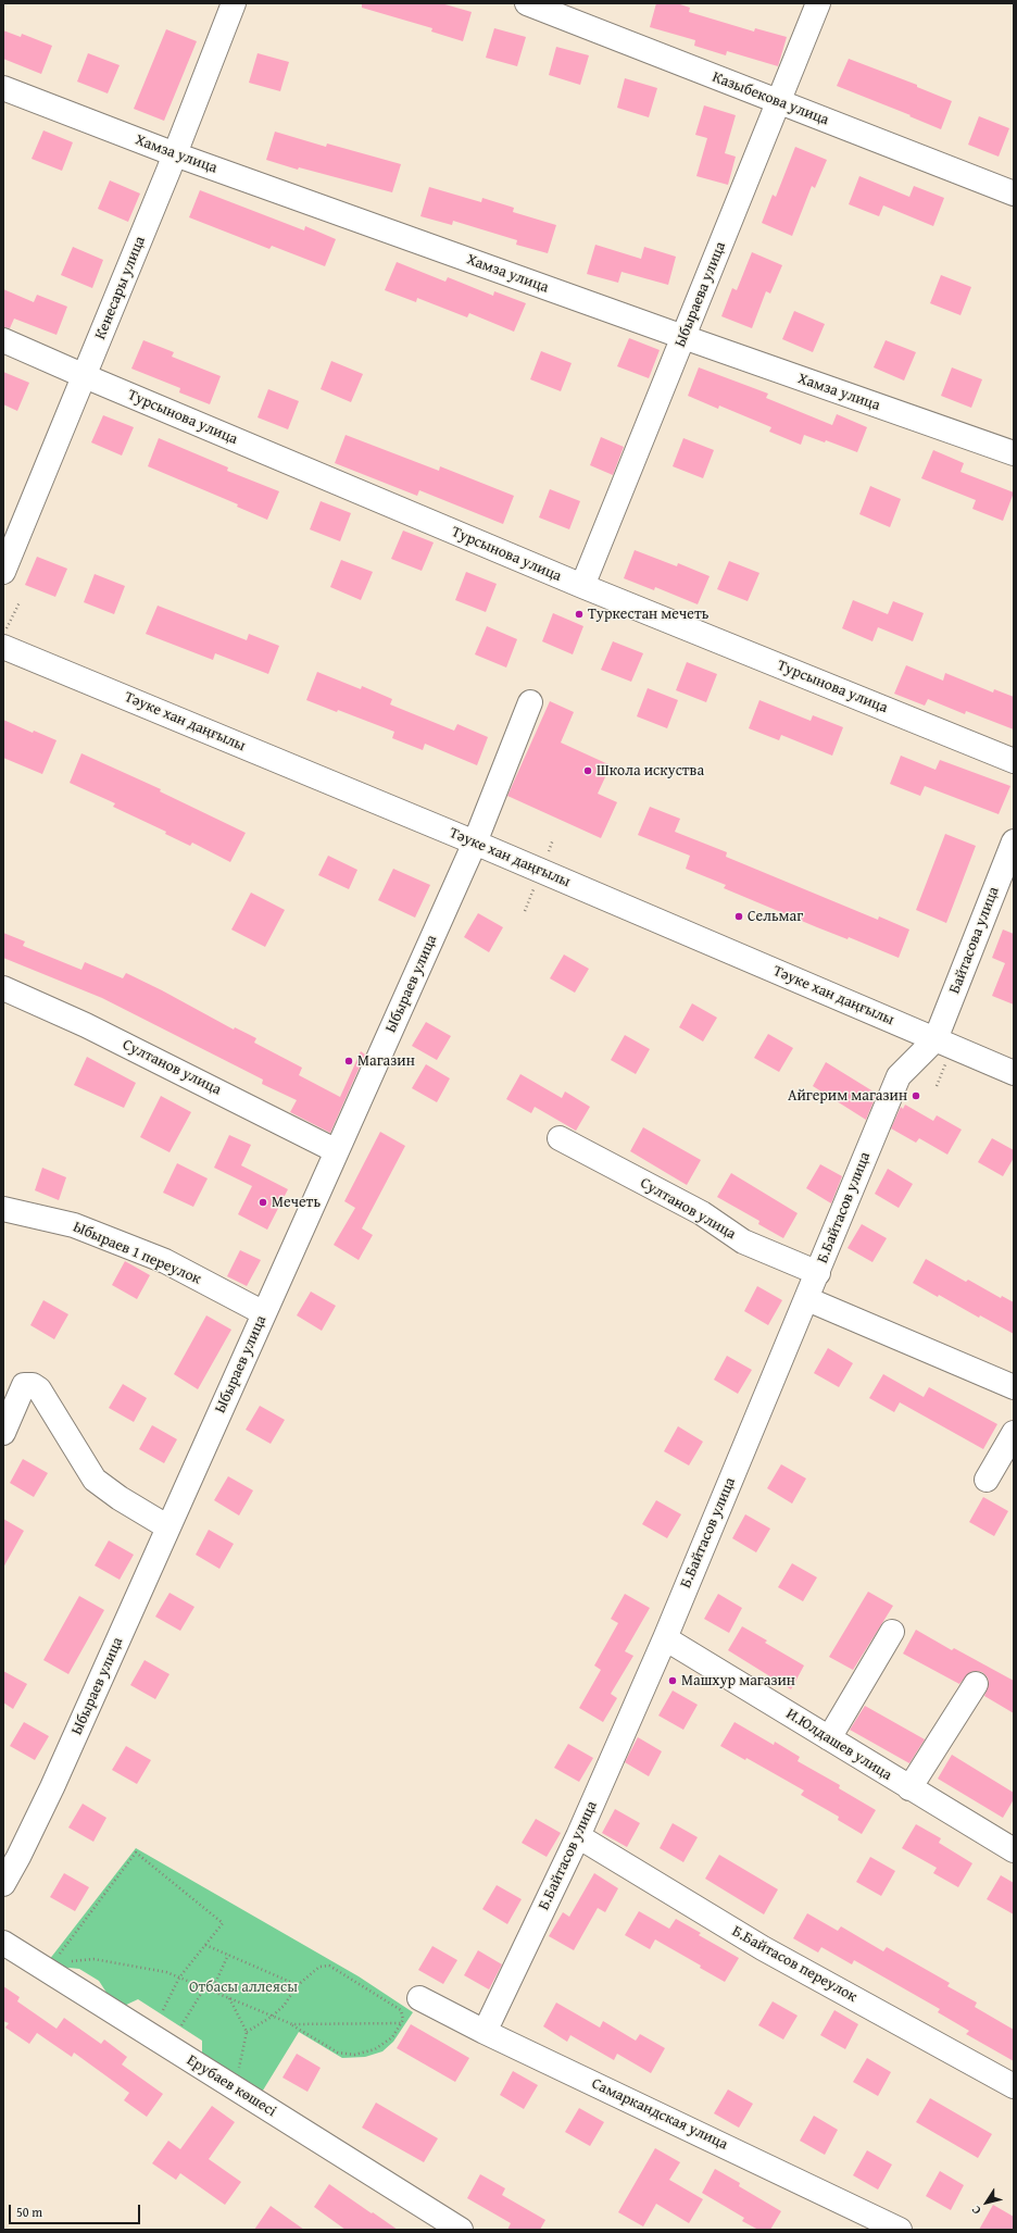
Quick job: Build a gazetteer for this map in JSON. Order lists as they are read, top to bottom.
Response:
{
  "streets": {
    "street": [
      "Казыбекова улица",
      "Хамза улица",
      "Кенесары улица",
      "Ыбыраева улица",
      "Турсынова улица",
      "Тәуке хан даңғылы",
      "Байтасова улица",
      "Ыбыраев улица",
      "Султанов улица",
      "Б.Байтасов улица",
      "Ыбыраев 1 переулок",
      "И.Юлдашев улица",
      "Б.Байтасов переулок",
      "Ерубаев көшесі",
      "Самаркандская улица"
    ]
  },
  "crossings": [
    ["Казыбекова улица", "Ыбыраева улица"],
    ["Хамза улица", "Кенесары улица"],
    ["Хамза улица", "Ыбыраева улица"],
    ["Кенесары улица", "Турсынова улица"],
    ["Ыбыраева улица", "Турсынова улица"],
    ["Тәуке хан даңғылы", "Байтасова улица"],
    ["Тәуке хан даңғылы", "Ыбыраев улица"],
    ["Тәуке хан даңғылы", "Б.Байтасов улица"],
    ["Байтасова улица", "Б.Байтасов улица"],
    ["Ыбыраев улица", "Султанов улица"],
    ["Ыбыраев улица", "Ыбыраев 1 переулок"],
    ["Султанов улица", "Б.Байтасов улица"],
    ["Б.Байтасов улица", "И.Юлдашев улица"],
    ["Б.Байтасов улица", "Б.Байтасов переулок"],
    ["Б.Байтасов улица", "Самаркандская улица"]
  ],
  "parks": ["Отбасы аллеясы"],
  "places": [
    "Туркестан мечеть",
    "Школа искуства",
    "Сельмаг",
    "Магазин",
    "Айгерим магазин",
    "Мечеть",
    "Машхур магазин"
  ],
  "scale_bar": "50 m",
  "north": "bottom left"
}
